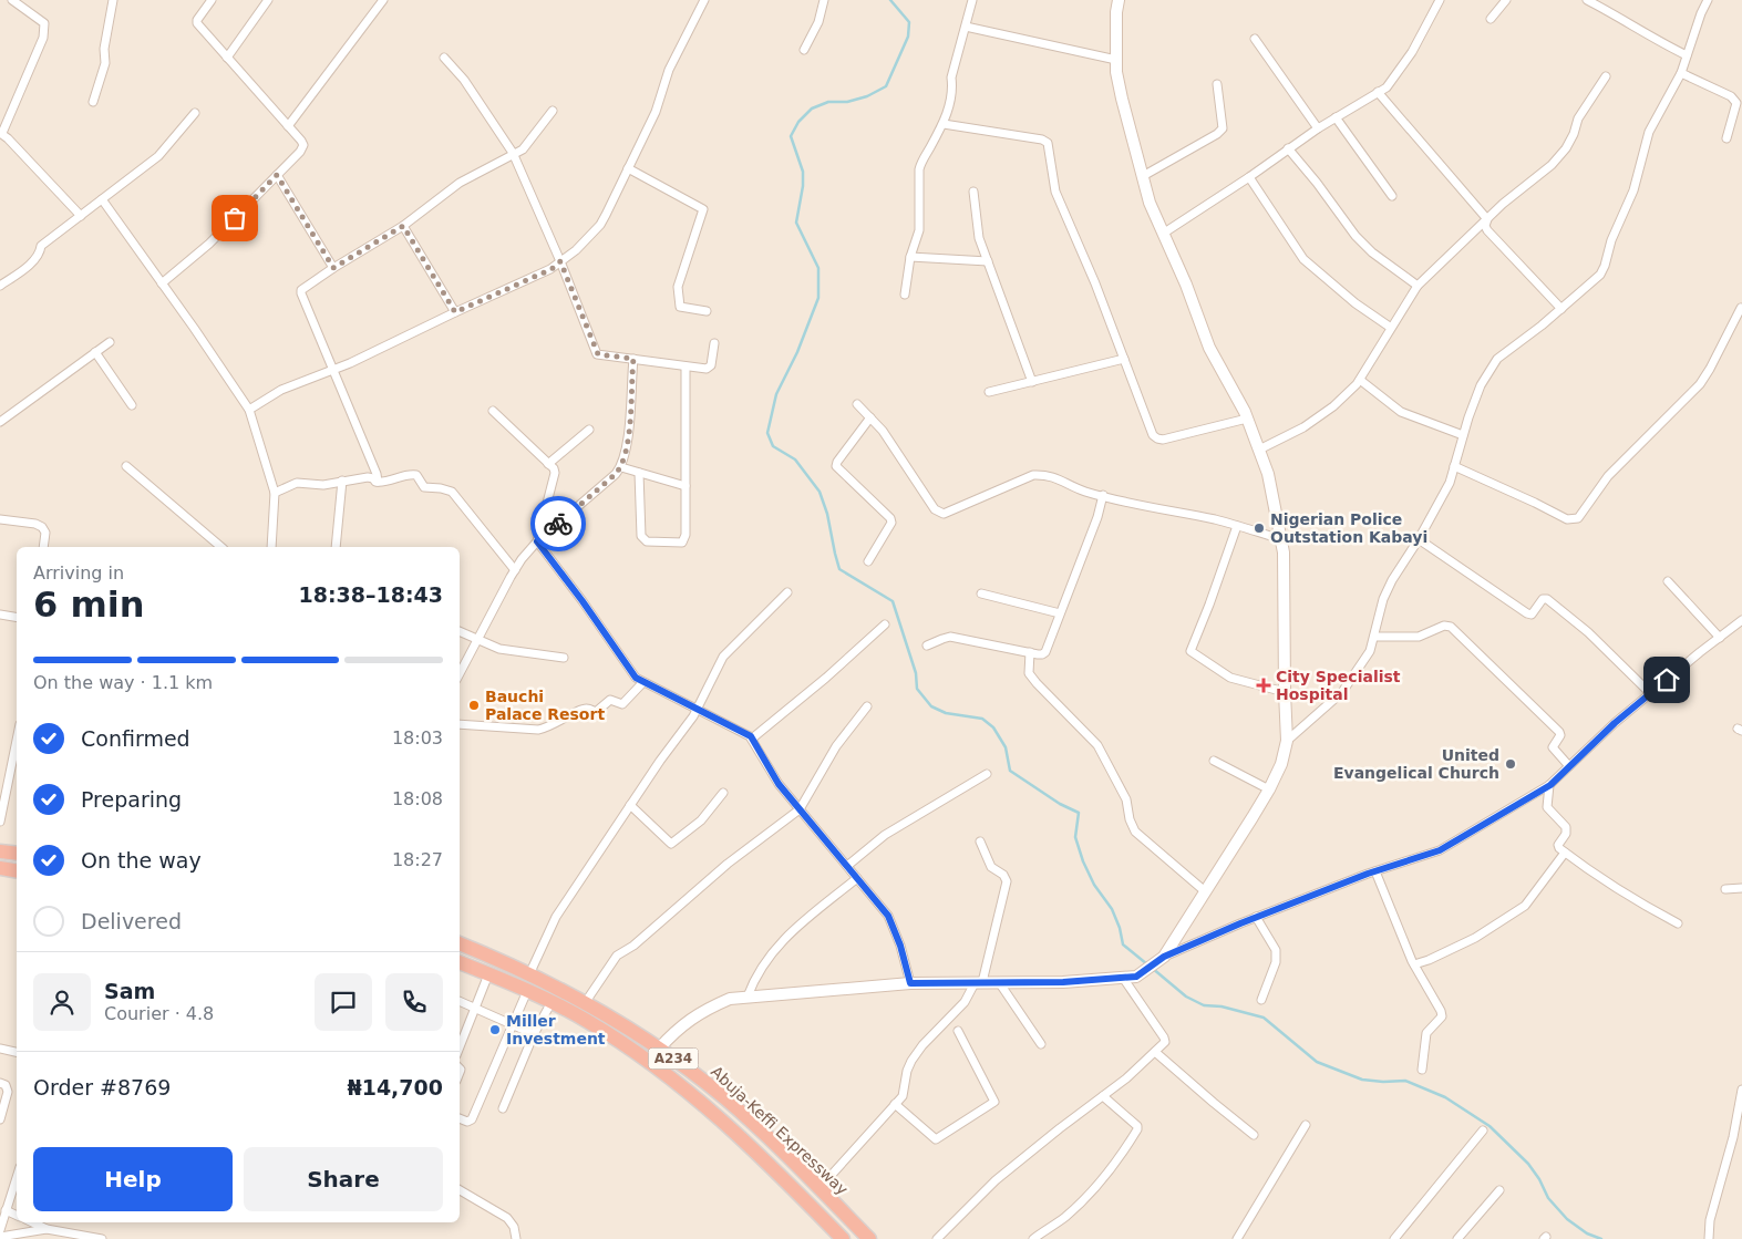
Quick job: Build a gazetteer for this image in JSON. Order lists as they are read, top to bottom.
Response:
{
  "streets": {
    "highway": ["A234", "Abuja-Keffi Expressway"]
  },
  "places": {
    "other": [
      "Nigerian Police Outstation Kabayi",
      "Bauchi Palace Resort",
      "United Evangelical Church",
      "Miller Investment"
    ],
    "health": ["City Specialist Hospital"]
  },
  "page": {
    "heading": ["6 min", "Arriving in", "18:38–18:43"],
    "panel": [
      "Sam",
      "Courier · 4.8",
      "Order #8769",
      "₦14,700"
    ],
    "bar": "On the way · 1.1 km",
    "list": [
      ["Confirmed", "18:03"],
      ["Preparing", "18:08"],
      ["On the way", "18:27"],
      "Delivered"
    ],
    "buttons": ["Help", "Share"]
  }
}
